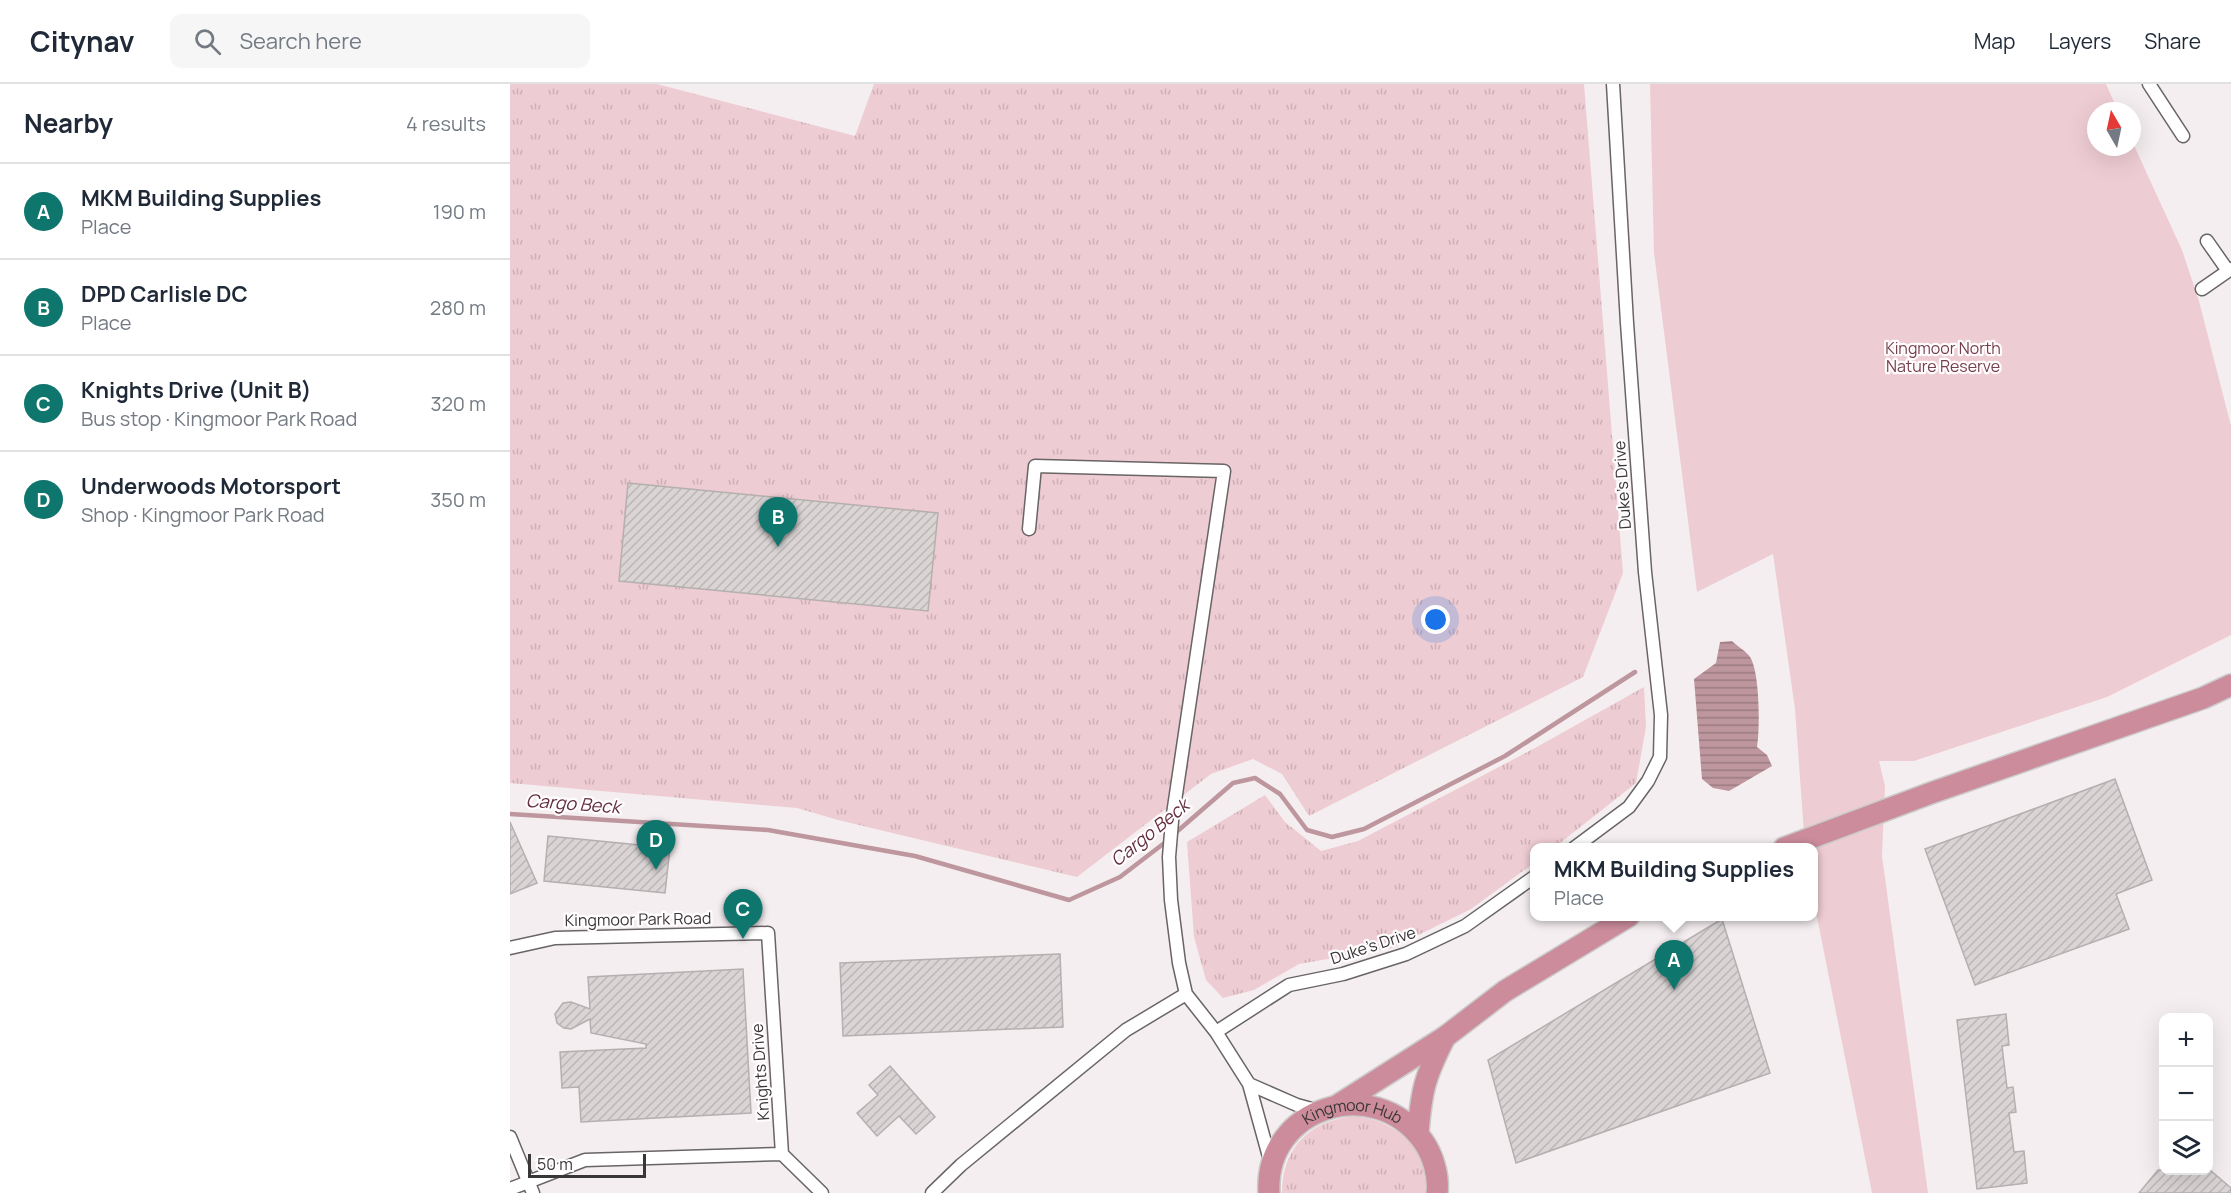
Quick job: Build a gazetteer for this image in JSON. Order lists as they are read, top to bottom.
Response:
{
  "streets": {
    "highway": ["Kingmoor Hub"],
    "street": ["Duke's Drive", "Kingmoor Park Road", "Knights Drive"]
  },
  "crossings": [
    ["Kingmoor Park Road", "Knights Drive"]
  ],
  "water": ["Cargo Beck"],
  "parks": ["Kingmoor North Nature Reserve"],
  "scale_bar": "50 m",
  "north": "top",
  "page": {
    "header": "Citynav",
    "search": "Search here",
    "nav": ["Map", "Layers", "Share"],
    "heading": ["Nearby", "4 results"],
    "list": [
      {
        "mark": "A",
        "name": "MKM Building Supplies",
        "note": "Place",
        "value": "190 m"
      },
      {
        "mark": "B",
        "name": "DPD Carlisle DC",
        "note": "Place",
        "value": "280 m"
      },
      {
        "mark": "C",
        "name": "Knights Drive (Unit B)",
        "note": "Bus stop · Kingmoor Park Road",
        "value": "320 m"
      },
      {
        "mark": "D",
        "name": "Underwoods Motorsport",
        "note": "Shop · Kingmoor Park Road",
        "value": "350 m"
      }
    ],
    "pins": [
      "B",
      "D",
      "C",
      "A"
    ],
    "popup": ["MKM Building Supplies", "Place"],
    "map_buttons": ["+", "−"],
    "scale": "50 m"
  }
}
